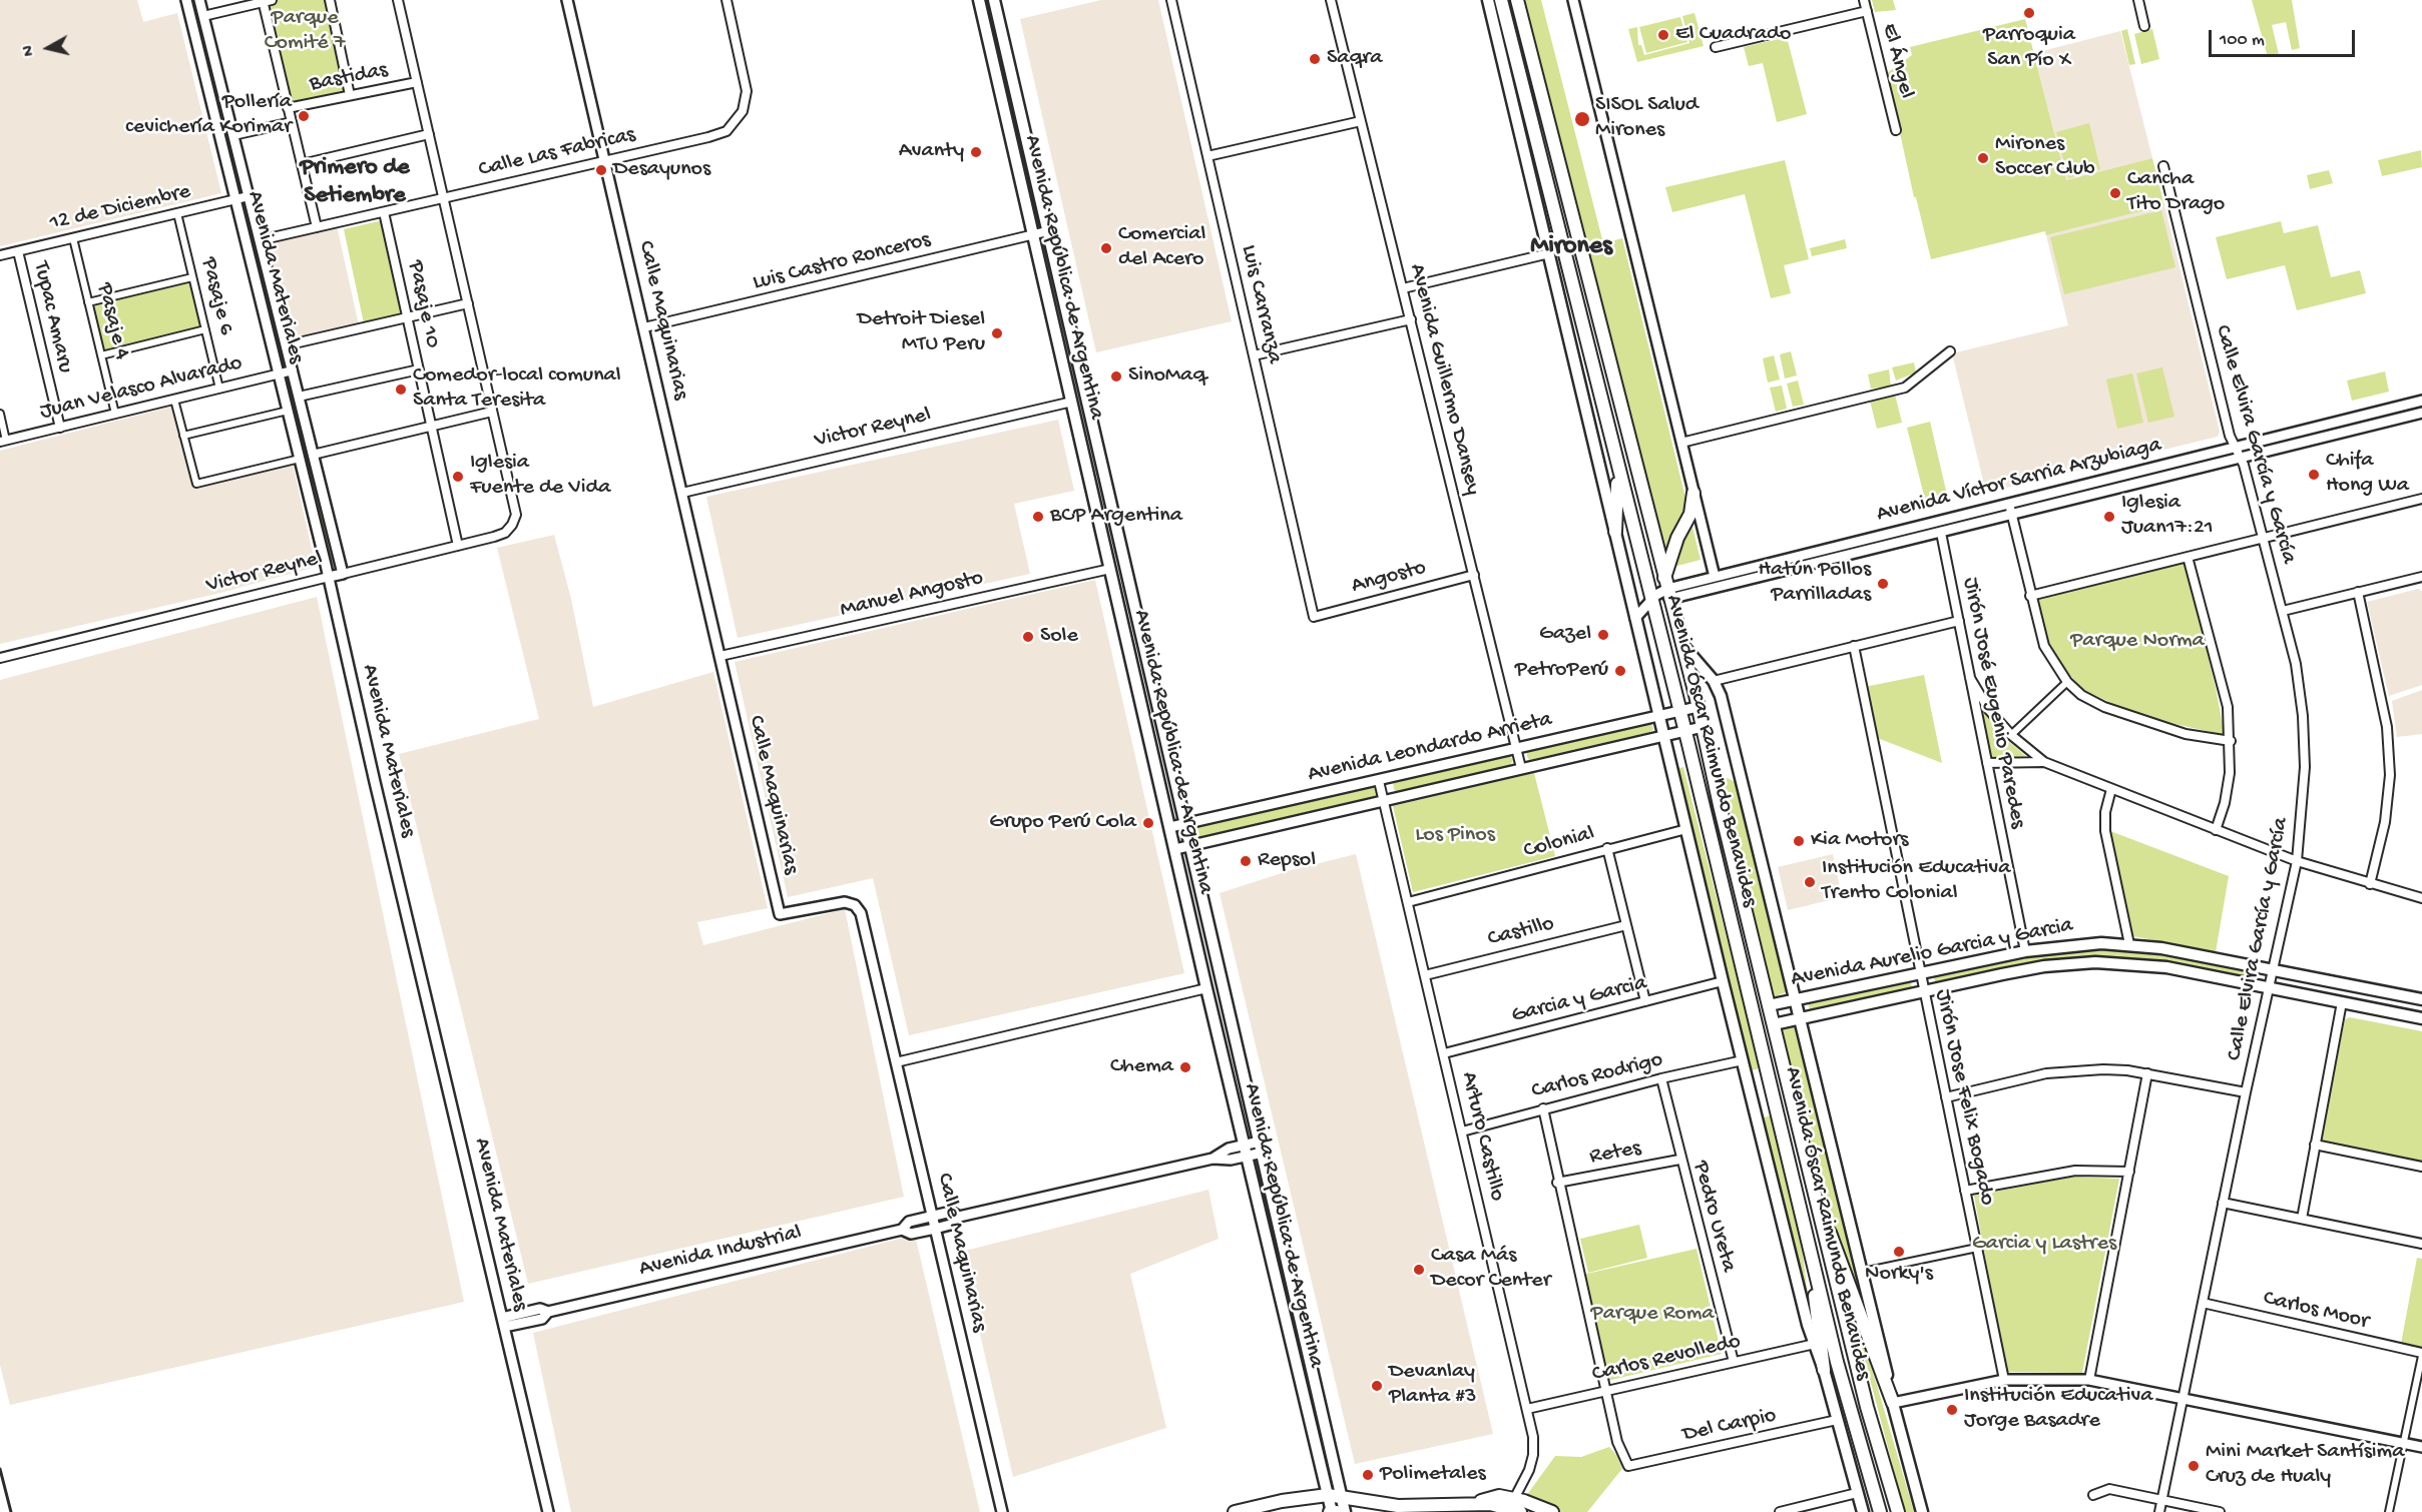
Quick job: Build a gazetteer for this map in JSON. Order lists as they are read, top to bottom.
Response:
{
  "streets": {
    "main road": ["Avenida República de Argentina", "Avenida Óscar Raimundo Benavides", "Avenida Aurelio Garcia y Garcia"],
    "street": [
      "El Ángel",
      "Bastidas",
      "Calle Las Fabricas",
      "12 de Diciembre",
      "Luis Castro Ronceros",
      "Avenida Materiales",
      "Pasaje 6",
      "Pasaje 10",
      "Luis Carranza",
      "Tupac Amaru",
      "Calle Maquinarias",
      "Pasaje 4",
      "Avenida Guillermo Dansey",
      "Juan Velasco Alvarado",
      "Victor Reynel",
      "Calle Elvira García y García",
      "Avenida Víctor Sarria Arzubiaga",
      "Angosto",
      "Manuel Angosto",
      "Jirón José Eugenio Paredes",
      "Avenida Leondardo Arrieta",
      "Colonial",
      "Castillo",
      "Garcia y Garcia",
      "Carlos Rodrigo",
      "Jirón Jose Felix Bogado",
      "Arturo Castillo",
      "Retes",
      "Pedro Ureta",
      "Avenida Industrial",
      "Carlos Moor",
      "Carlos Revolledo",
      "Del Carpio"
    ]
  },
  "crossings": [
    ["Calle Las Fabricas", "Avenida Materiales"],
    ["Calle Las Fabricas", "Pasaje 10"],
    ["Calle Las Fabricas", "Calle Maquinarias"],
    ["12 de Diciembre", "Avenida Materiales"],
    ["12 de Diciembre", "Pasaje 6"],
    ["12 de Diciembre", "Tupac Amaru"],
    ["12 de Diciembre", "Pasaje 4"],
    ["Luis Castro Ronceros", "Avenida República de Argentina"],
    ["Luis Castro Ronceros", "Calle Maquinarias"],
    ["Avenida Materiales", "Juan Velasco Alvarado"],
    ["Avenida Materiales", "Victor Reynel"],
    ["Avenida Materiales", "Avenida Industrial"],
    ["Avenida República de Argentina", "Victor Reynel"],
    ["Avenida República de Argentina", "Manuel Angosto"],
    ["Avenida República de Argentina", "Avenida Leondardo Arrieta"],
    ["Avenida República de Argentina", "Avenida Industrial"],
    ["Pasaje 6", "Juan Velasco Alvarado"],
    ["Pasaje 10", "Victor Reynel"],
    ["Luis Carranza", "Angosto"],
    ["Tupac Amaru", "Juan Velasco Alvarado"],
    ["Calle Maquinarias", "Victor Reynel"],
    ["Calle Maquinarias", "Manuel Angosto"],
    ["Calle Maquinarias", "Avenida Industrial"],
    ["Pasaje 4", "Juan Velasco Alvarado"],
    ["Avenida Guillermo Dansey", "Angosto"],
    ["Avenida Guillermo Dansey", "Avenida Leondardo Arrieta"],
    ["Calle Elvira García y García", "Avenida Víctor Sarria Arzubiaga"],
    ["Calle Elvira García y García", "Avenida Aurelio Garcia y Garcia"],
    ["Calle Elvira García y García", "Carlos Moor"],
    ["Avenida Víctor Sarria Arzubiaga", "Jirón José Eugenio Paredes"],
    ["Avenida Víctor Sarria Arzubiaga", "Avenida Óscar Raimundo Benavides"],
    ["Jirón José Eugenio Paredes", "Avenida Aurelio Garcia y Garcia"],
    ["Avenida Leondardo Arrieta", "Avenida Óscar Raimundo Benavides"],
    ["Avenida Leondardo Arrieta", "Arturo Castillo"],
    ["Avenida Óscar Raimundo Benavides", "Colonial"],
    ["Avenida Óscar Raimundo Benavides", "Avenida Aurelio Garcia y Garcia"],
    ["Avenida Óscar Raimundo Benavides", "Garcia y Garcia"],
    ["Avenida Óscar Raimundo Benavides", "Carlos Rodrigo"],
    ["Avenida Óscar Raimundo Benavides", "Carlos Revolledo"],
    ["Avenida Óscar Raimundo Benavides", "Del Carpio"],
    ["Colonial", "Arturo Castillo"],
    ["Castillo", "Arturo Castillo"],
    ["Avenida Aurelio Garcia y Garcia", "Jirón Jose Felix Bogado"],
    ["Garcia y Garcia", "Arturo Castillo"],
    ["Carlos Rodrigo", "Arturo Castillo"],
    ["Carlos Rodrigo", "Pedro Ureta"],
    ["Arturo Castillo", "Carlos Revolledo"],
    ["Retes", "Pedro Ureta"],
    ["Pedro Ureta", "Carlos Revolledo"],
    ["Carlos Revolledo", "Del Carpio"]
  ],
  "districts": ["Primero de Setiembre", "Mirones"],
  "parks": [
    "Parque Comité 7",
    "Parque Norma",
    "Los Pinos",
    "Garcia y Lastres",
    "Parque Roma"
  ],
  "places": [
    "Parroquia San Pío X",
    "El Cuadrado",
    "Saqra",
    "Pollería cevichería Korimar",
    "SISOL Salud Mirones",
    "Avanty",
    "Mirones Soccer Club",
    "Desayunos",
    "Cancha Tito Drago",
    "Comercial del Acero",
    "Detroit Diesel MTU Peru",
    "SinoMaq",
    "Comedor-local comunal Santa Teresita",
    "Chifa Hong Wa",
    "Iglesia Fuente de Vida",
    "BCP Argentina",
    "Iglesia Juan17:21",
    "Hatún Pollos Parrilladas",
    "Gazel",
    "Sole",
    "PetroPerú",
    "Grupo Perú Cola",
    "Kia Motors",
    "Repsol",
    "Institución Educativa Trento Colonial",
    "Chema",
    "Norky's",
    "Casa Más Decor Center",
    "Devanlay Planta #3",
    "Institución Educativa Jorge Basadre",
    "Mini Market Santísima Cruz de Hualy",
    "Polimetales"
  ],
  "scale_bar": "100 m",
  "north": "left"
}
